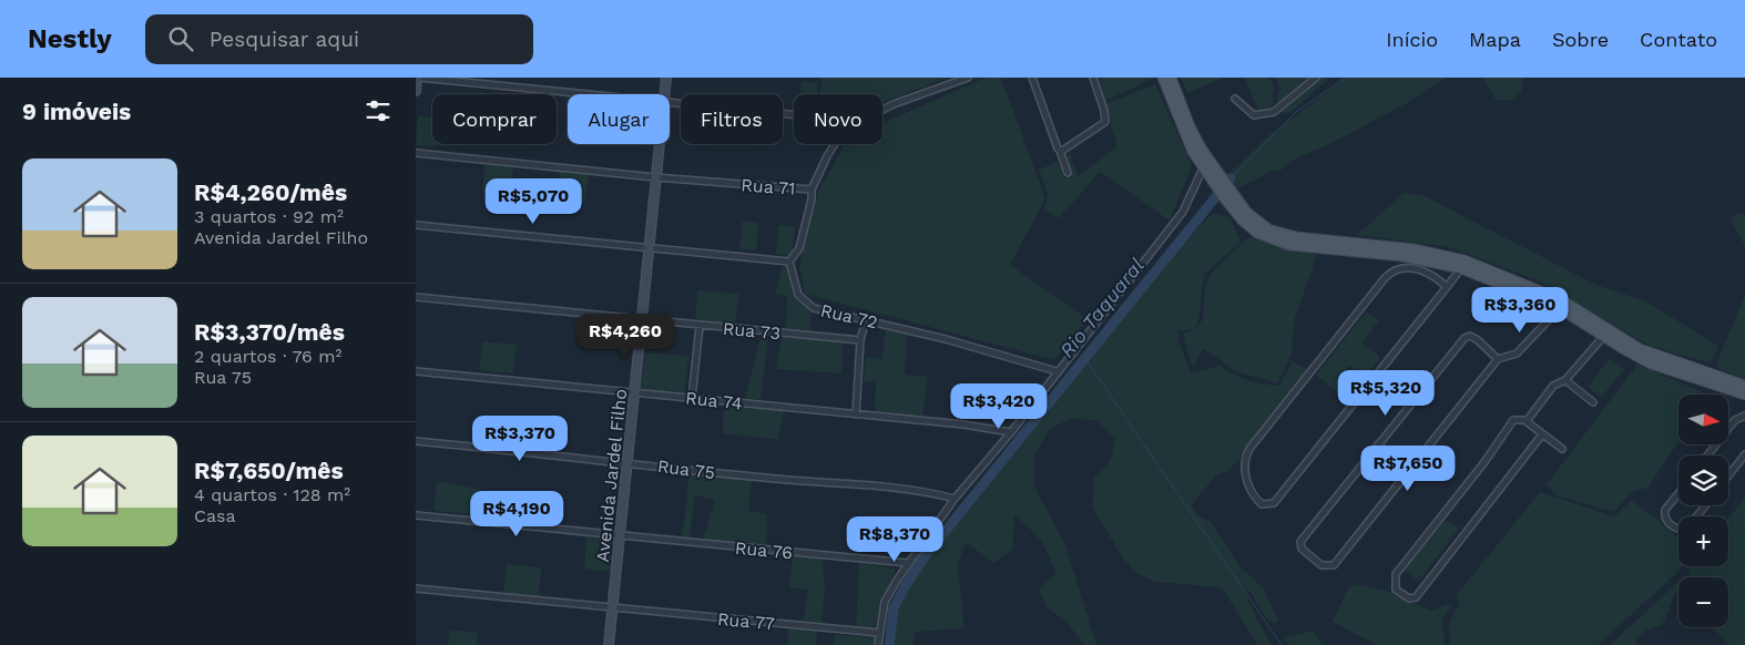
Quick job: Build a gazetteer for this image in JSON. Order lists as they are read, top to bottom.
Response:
{
  "streets": {
    "main road": ["Avenida Jardel Filho"],
    "street": [
      "Rua 71",
      "Rua 72",
      "Rua 73",
      "Rua 74",
      "Rua 75",
      "Rua 76",
      "Rua 77"
    ]
  },
  "crossings": [
    ["Rua 71", "Avenida Jardel Filho"],
    ["Rua 73", "Avenida Jardel Filho"],
    ["Rua 74", "Avenida Jardel Filho"],
    ["Rua 75", "Avenida Jardel Filho"],
    ["Avenida Jardel Filho", "Rua 76"],
    ["Avenida Jardel Filho", "Rua 77"]
  ],
  "water": ["Rio Taquaral"],
  "north": "right",
  "page": {
    "header": "Nestly",
    "search": "Pesquisar aqui",
    "nav": [
      "Início",
      "Mapa",
      "Sobre",
      "Contato"
    ],
    "heading": "9 imóveis",
    "chip": [
      "Comprar",
      "Alugar",
      "Filtros",
      "Novo"
    ],
    "list": [
      {
        "name": "R$4,260/mês",
        "note": "3 quartos · 92 m² · Avenida Jardel Filho"
      },
      {
        "name": "R$3,370/mês",
        "note": "2 quartos · 76 m² · Rua 75"
      },
      {
        "name": "R$7,650/mês",
        "note": "4 quartos · 128 m² · Casa"
      }
    ],
    "price": [
      "R$5,070",
      "R$3,360",
      "R$4,260",
      "R$5,320",
      "R$3,420",
      "R$3,370",
      "R$7,650",
      "R$4,190",
      "R$8,370"
    ],
    "map_buttons": ["+", "−"]
  }
}
